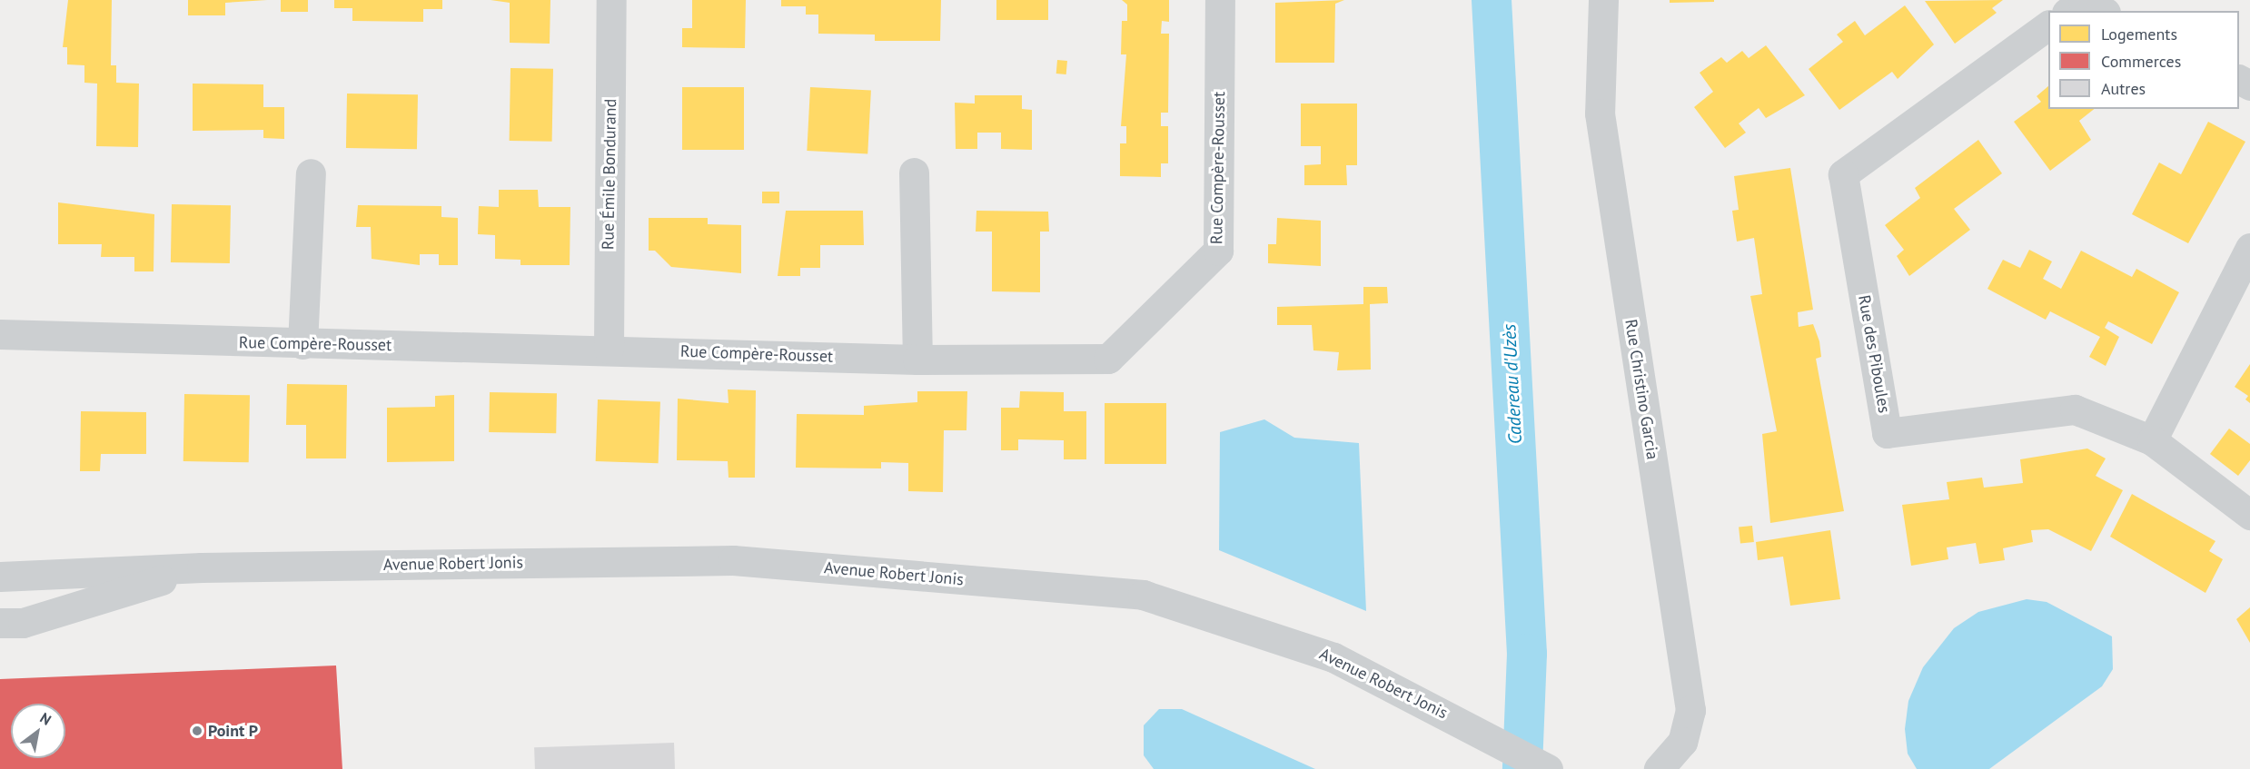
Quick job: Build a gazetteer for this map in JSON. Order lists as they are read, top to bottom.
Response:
{
  "streets": {
    "street": [
      "Rue Compère-Rousset",
      "Rue Émile Bondurand",
      "Rue des Piboules",
      "Rue Christino Garcia",
      "Avenue Robert Jonis"
    ]
  },
  "crossings": [
    ["Rue Compère-Rousset", "Rue Émile Bondurand"]
  ],
  "water": ["Cadereau d'Uzès"],
  "places": ["Point P"],
  "legend": ["Logements", "Commerces", "Autres"],
  "north": "top right"
}
